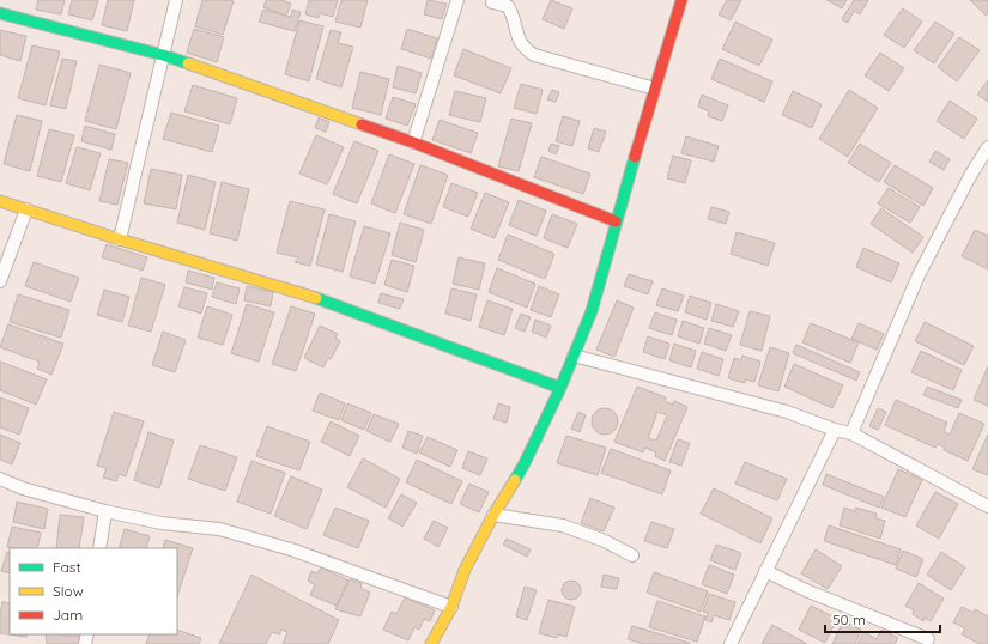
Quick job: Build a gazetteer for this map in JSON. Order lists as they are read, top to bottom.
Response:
{
  "legend": ["Fast", "Slow", "Jam"],
  "scale_bar": "50 m"
}
